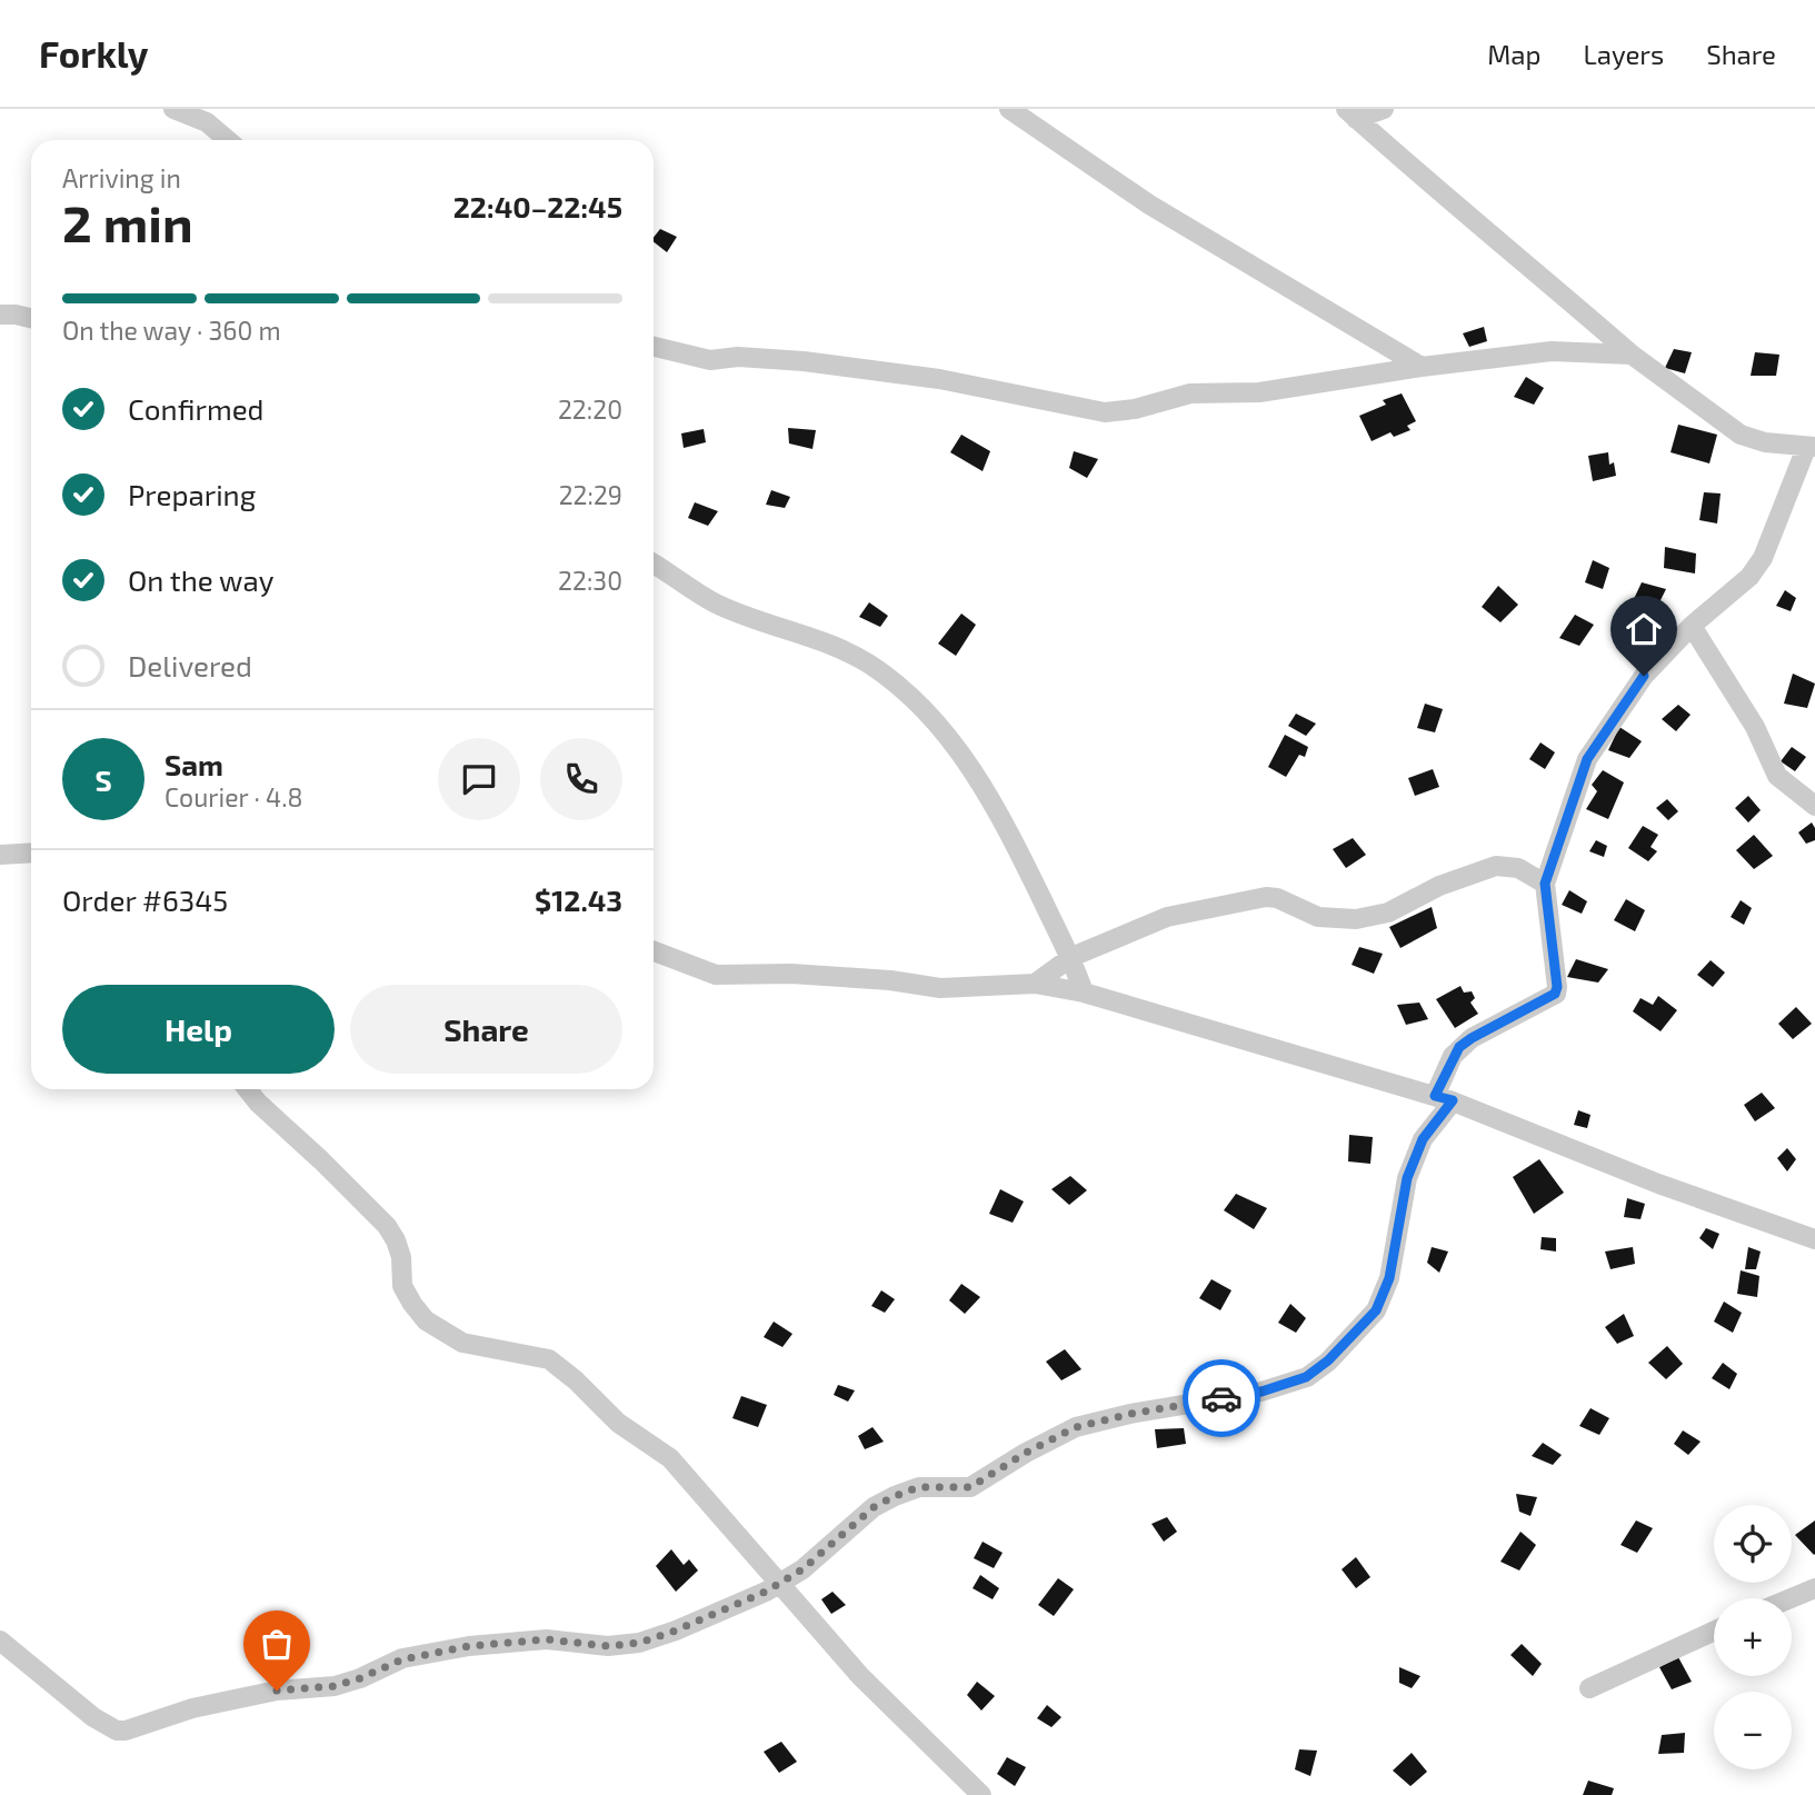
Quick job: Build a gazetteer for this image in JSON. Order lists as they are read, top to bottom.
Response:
{
  "page": {
    "header": "Forkly",
    "nav": ["Map", "Layers", "Share"],
    "heading": ["2 min", "Arriving in", "22:40–22:45"],
    "panel": [
      "Sam",
      "Courier · 4.8",
      "Order #6345",
      "$12.43"
    ],
    "bar": "On the way · 360 m",
    "list": [
      ["Confirmed", "22:20"],
      ["Preparing", "22:29"],
      ["On the way", "22:30"],
      "Delivered"
    ],
    "round": "S",
    "buttons": ["Help", "Share"],
    "map_buttons": ["+", "−"]
  }
}
